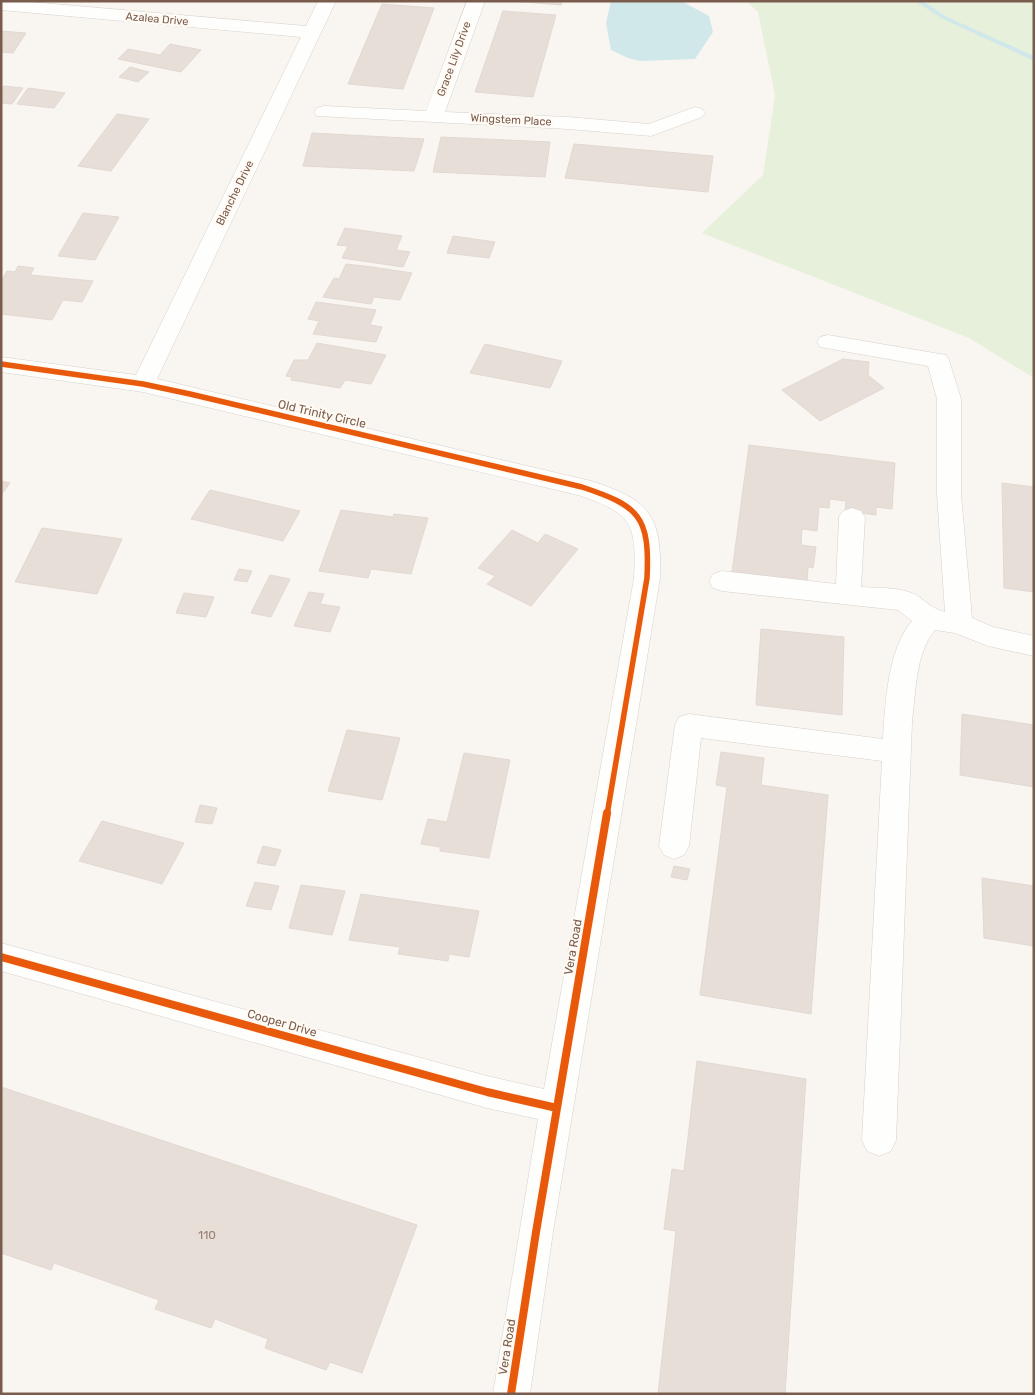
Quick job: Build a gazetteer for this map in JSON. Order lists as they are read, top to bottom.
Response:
{
  "streets": {
    "street": [
      "Azalea Drive",
      "Grace Lily Drive",
      "Wingstem Place",
      "Blanche Drive",
      "Old Trinity Circle",
      "Vera Road",
      "Cooper Drive"
    ]
  },
  "crossings": [
    ["Azalea Drive", "Blanche Drive"],
    ["Grace Lily Drive", "Wingstem Place"],
    ["Blanche Drive", "Old Trinity Circle"],
    ["Old Trinity Circle", "Vera Road"],
    ["Vera Road", "Cooper Drive"]
  ],
  "house_numbers": ["110"]
}
